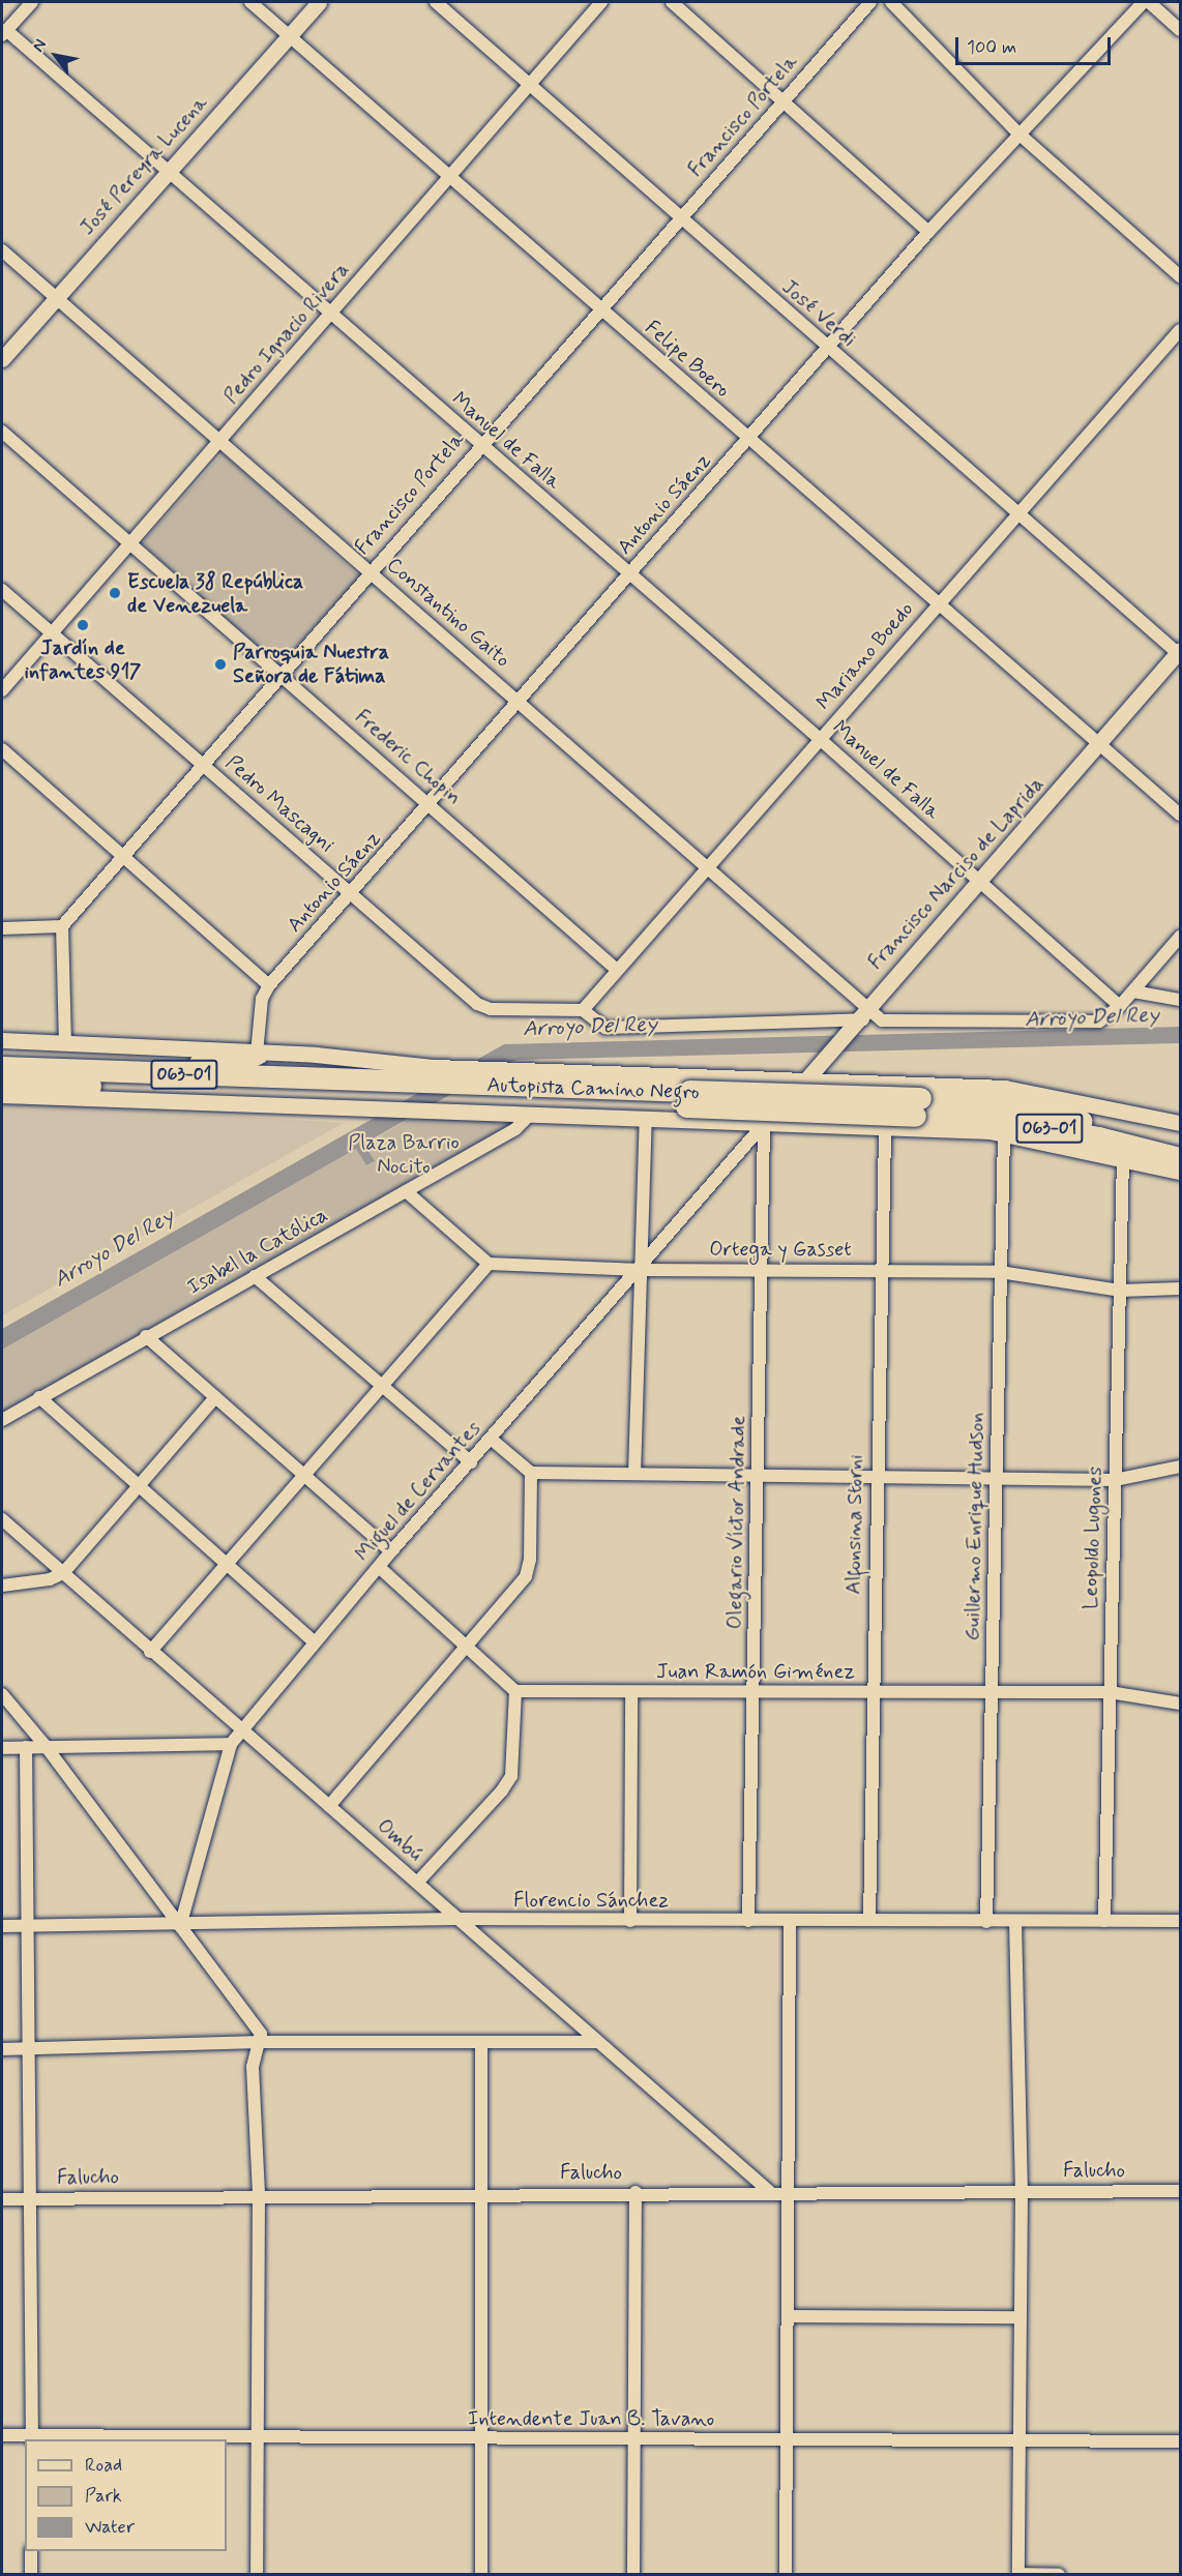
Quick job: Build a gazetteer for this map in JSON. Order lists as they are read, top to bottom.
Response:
{
  "streets": {
    "highway": ["063-01", "Autopista Camino Negro"],
    "street": [
      "Francisco Portela",
      "José Pereyra Lucena",
      "José Verdi",
      "Pedro Ignacio Rivera",
      "Felipe Boero",
      "Manuel de Falla",
      "Antonio Sáenz",
      "Constantino Gaito",
      "Mariano Boedo",
      "Frederic Chopin",
      "Pedro Mascagni",
      "Francisco Narciso de Laprida",
      "Ortega y Gasset",
      "Isabel la Católica",
      "Miguel de Cervantes",
      "Olegario Víctor Andrade",
      "Alfonsina Storni",
      "Guillermo Enrique Hudson",
      "Leopoldo Lugones",
      "Juan Ramón Giménez",
      "Ombú",
      "Florencio Sánchez",
      "Falucho",
      "Intendente Juan B. Tavano"
    ]
  },
  "crossings": [
    ["Francisco Portela", "José Verdi"],
    ["Francisco Portela", "Felipe Boero"],
    ["Francisco Portela", "Manuel de Falla"],
    ["Francisco Portela", "Constantino Gaito"],
    ["Francisco Portela", "Frederic Chopin"],
    ["Francisco Portela", "Pedro Mascagni"],
    ["José Pereyra Lucena", "Felipe Boero"],
    ["José Pereyra Lucena", "Manuel de Falla"],
    ["José Pereyra Lucena", "Constantino Gaito"],
    ["José Verdi", "Pedro Ignacio Rivera"],
    ["José Verdi", "Antonio Sáenz"],
    ["José Verdi", "Mariano Boedo"],
    ["José Verdi", "Francisco Narciso de Laprida"],
    ["Pedro Ignacio Rivera", "Felipe Boero"],
    ["Pedro Ignacio Rivera", "Manuel de Falla"],
    ["Pedro Ignacio Rivera", "Constantino Gaito"],
    ["Pedro Ignacio Rivera", "Frederic Chopin"],
    ["Pedro Ignacio Rivera", "Pedro Mascagni"],
    ["Felipe Boero", "Antonio Sáenz"],
    ["Felipe Boero", "Mariano Boedo"],
    ["Felipe Boero", "Francisco Narciso de Laprida"],
    ["Manuel de Falla", "Antonio Sáenz"],
    ["Manuel de Falla", "Mariano Boedo"],
    ["Manuel de Falla", "Francisco Narciso de Laprida"],
    ["Antonio Sáenz", "Constantino Gaito"],
    ["Antonio Sáenz", "Frederic Chopin"],
    ["Antonio Sáenz", "Pedro Mascagni"],
    ["Constantino Gaito", "Mariano Boedo"],
    ["Constantino Gaito", "Francisco Narciso de Laprida"],
    ["Mariano Boedo", "Frederic Chopin"],
    ["Mariano Boedo", "Pedro Mascagni"],
    ["Francisco Narciso de Laprida", "Miguel de Cervantes"],
    ["Francisco Narciso de Laprida", "Olegario Víctor Andrade"],
    ["Ortega y Gasset", "Miguel de Cervantes"],
    ["Ortega y Gasset", "Olegario Víctor Andrade"],
    ["Ortega y Gasset", "Alfonsina Storni"],
    ["Ortega y Gasset", "Guillermo Enrique Hudson"],
    ["Ortega y Gasset", "Leopoldo Lugones"],
    ["Miguel de Cervantes", "Olegario Víctor Andrade"],
    ["Miguel de Cervantes", "Ombú"],
    ["Miguel de Cervantes", "Florencio Sánchez"],
    ["Olegario Víctor Andrade", "Juan Ramón Giménez"],
    ["Olegario Víctor Andrade", "Florencio Sánchez"],
    ["Alfonsina Storni", "Juan Ramón Giménez"],
    ["Alfonsina Storni", "Florencio Sánchez"],
    ["Guillermo Enrique Hudson", "Juan Ramón Giménez"],
    ["Guillermo Enrique Hudson", "Florencio Sánchez"],
    ["Leopoldo Lugones", "Juan Ramón Giménez"],
    ["Leopoldo Lugones", "Florencio Sánchez"],
    ["Ombú", "Florencio Sánchez"],
    ["Ombú", "Falucho"]
  ],
  "water": ["Arroyo Del Rey"],
  "parks": ["Plaza Barrio Nocito"],
  "places": ["Escuela 38 República de Venezuela", "Jardín de infantes 917", "Parroquia Nuestra Señora de Fátima"],
  "legend": ["Road", "Park", "Water"],
  "scale_bar": "100 m",
  "north": "top left"
}
